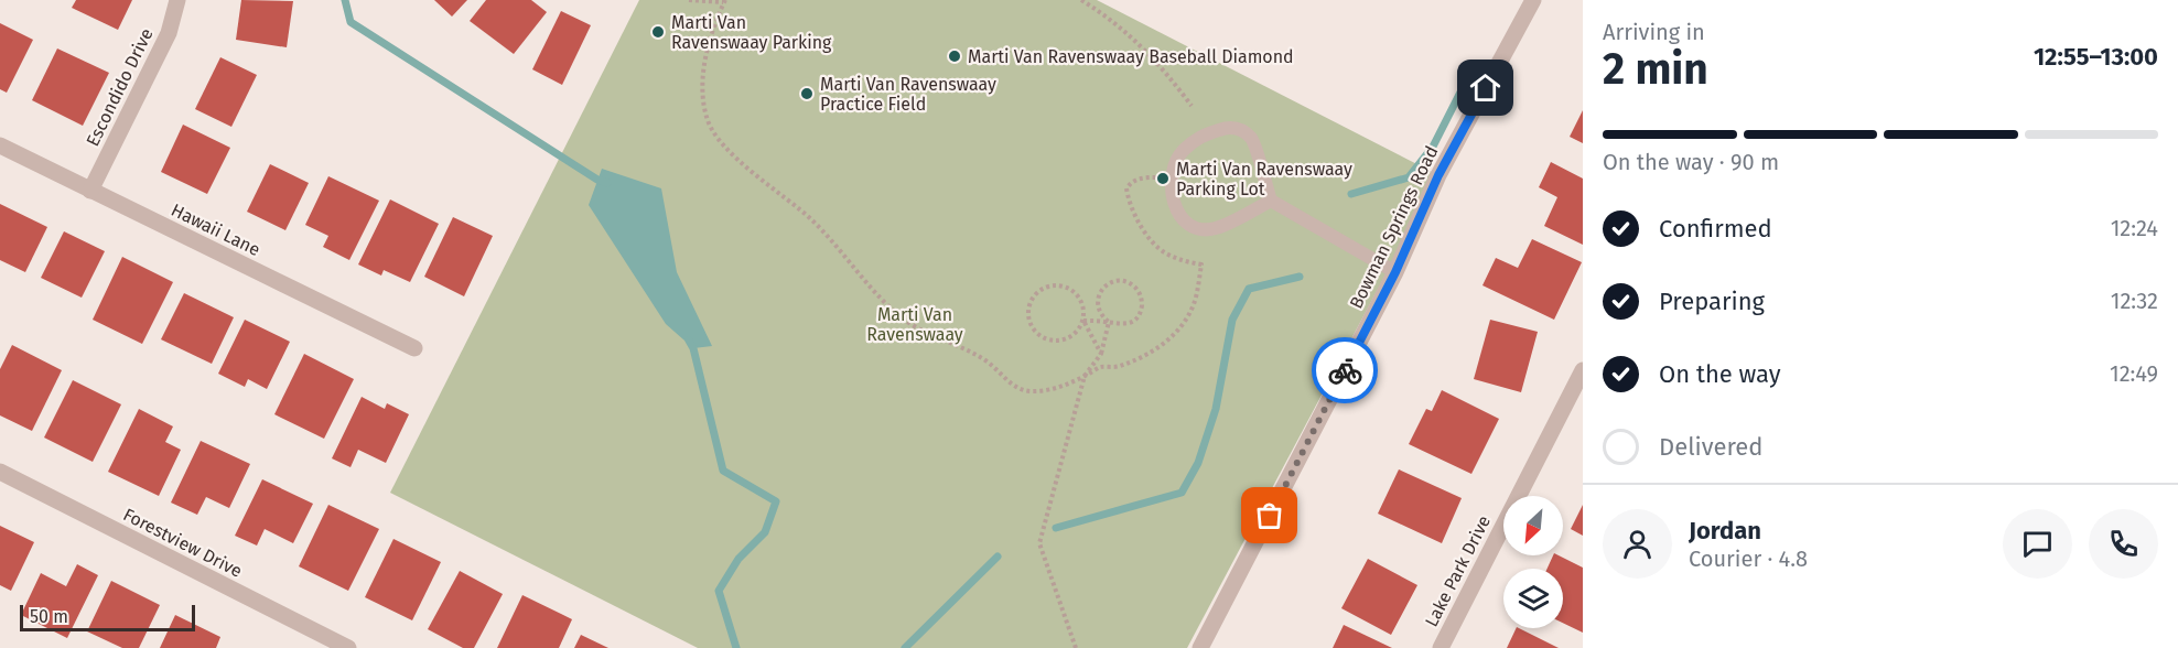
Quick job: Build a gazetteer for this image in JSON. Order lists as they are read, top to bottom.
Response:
{
  "streets": {
    "street": [
      "Escondido Drive",
      "Bowman Springs Road",
      "Hawaii Lane",
      "Forestview Drive",
      "Lake Park Drive"
    ]
  },
  "crossings": [
    ["Escondido Drive", "Hawaii Lane"]
  ],
  "parks": ["Marti Van Ravenswaay"],
  "places": [
    "Marti Van Ravenswaay Parking",
    "Marti Van Ravenswaay Baseball Diamond",
    "Marti Van Ravenswaay Practice Field",
    "Marti Van Ravenswaay Parking Lot"
  ],
  "scale_bar": "50 m",
  "north": "bottom left",
  "page": {
    "heading": ["2 min", "Arriving in", "12:55–13:00"],
    "panel": ["Jordan", "Courier · 4.8"],
    "bar": "On the way · 90 m",
    "list": [
      ["Confirmed", "12:24"],
      ["Preparing", "12:32"],
      ["On the way", "12:49"],
      "Delivered"
    ],
    "scale": "50 m"
  }
}
